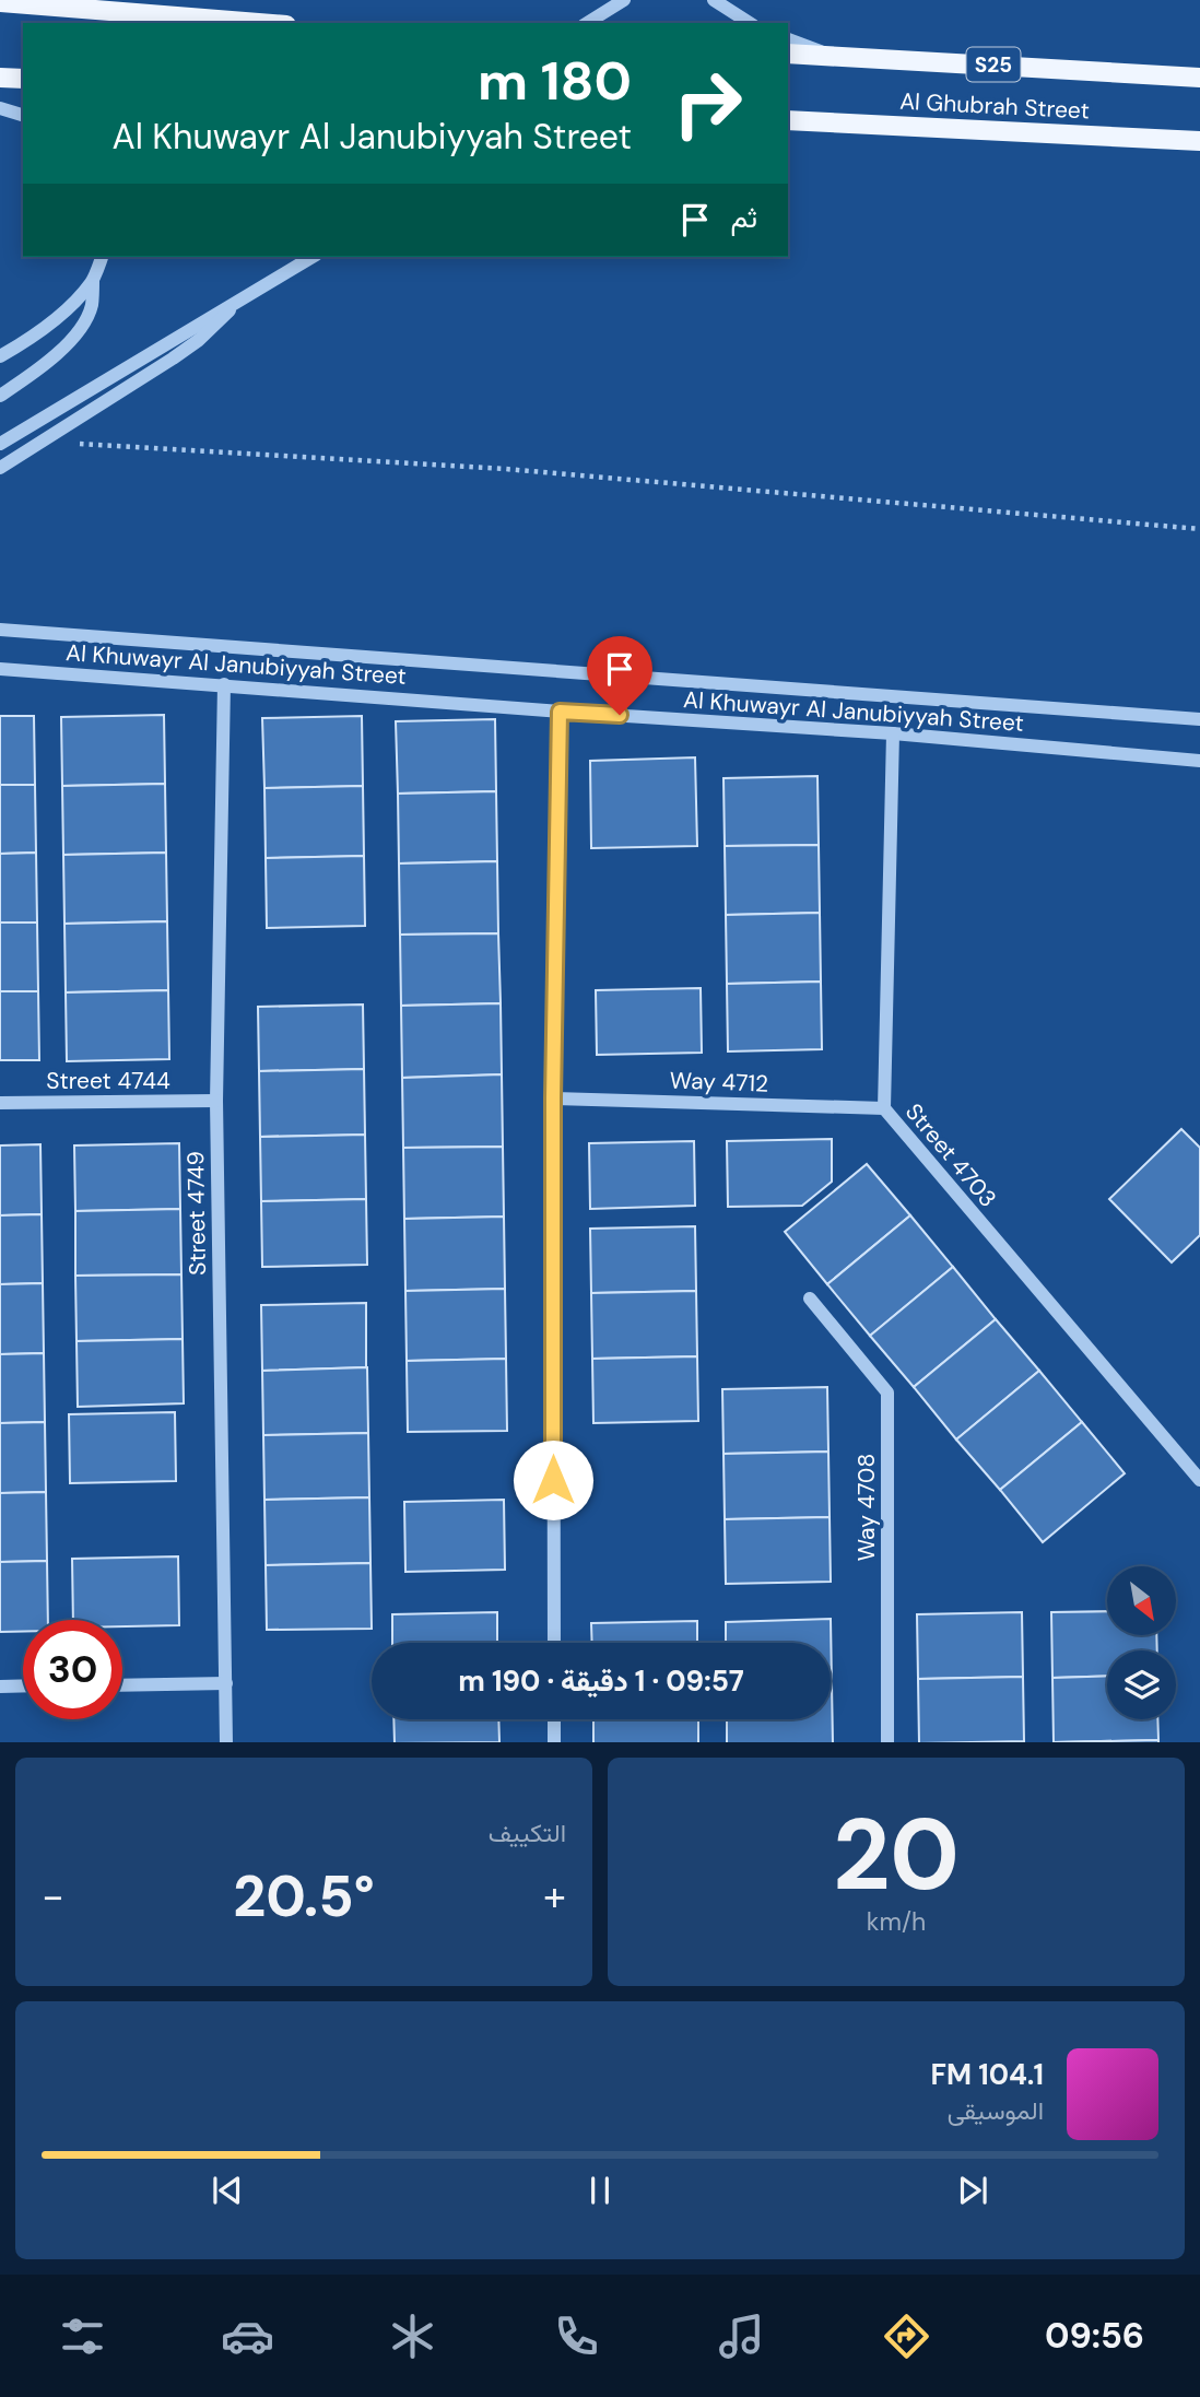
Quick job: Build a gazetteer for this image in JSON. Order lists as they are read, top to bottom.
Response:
{
  "streets": {
    "main road": ["S25", "Al Ghubrah Street"],
    "street": [
      "Al Khuwayr Al Janubiyyah Street",
      "Street 4744",
      "Way 4712",
      "Street 4703",
      "Street 4749",
      "Way 4708"
    ]
  },
  "crossings": [
    ["Al Khuwayr Al Janubiyyah Street", "Street 4703"],
    ["Al Khuwayr Al Janubiyyah Street", "Street 4749"],
    ["Street 4744", "Street 4749"],
    ["Way 4712", "Street 4703"]
  ],
  "north": "bottom right",
  "page": {
    "turn": ["180 m", "Al Khuwayr Al Janubiyyah Street"],
    "then": "ثم",
    "limit": "30",
    "trip": "09:57 · 1 دقيقة · 190 m",
    "tile": [
      ["20", "km/h"],
      "التكييف"
    ],
    "heat": ["−", "20.5°", "+"],
    "song": ["104.1 FM", "الموسيقى"],
    "tabs": "09:56"
  }
}
